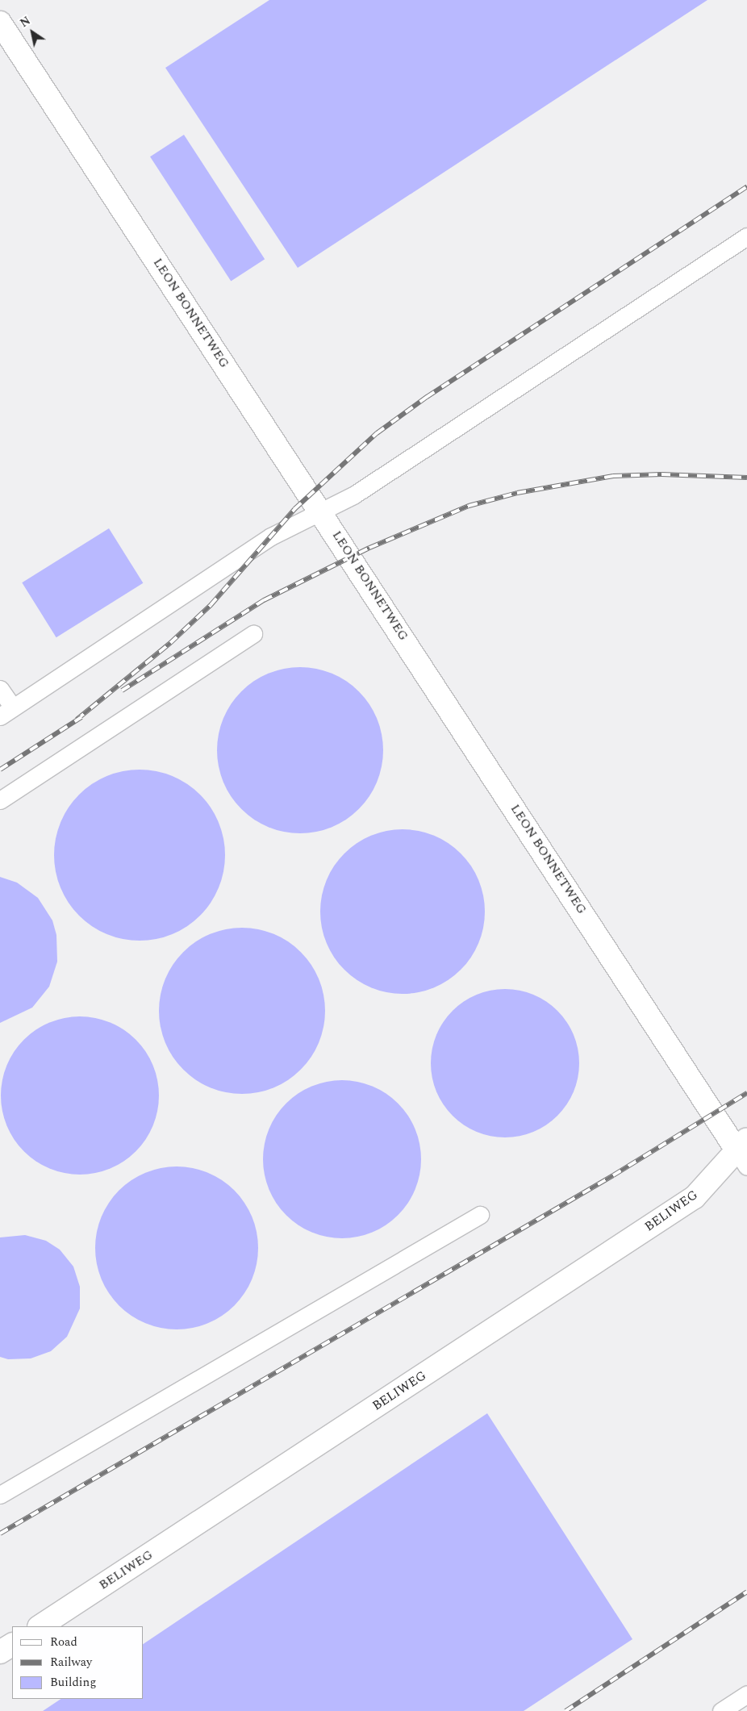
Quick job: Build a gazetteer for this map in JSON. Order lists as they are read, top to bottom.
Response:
{
  "streets": {
    "street": ["LEON BONNETWEG", "BELIWEG"]
  },
  "crossings": [
    ["LEON BONNETWEG", "BELIWEG"]
  ],
  "legend": ["Road", "Railway", "Building"],
  "north": "top left"
}
